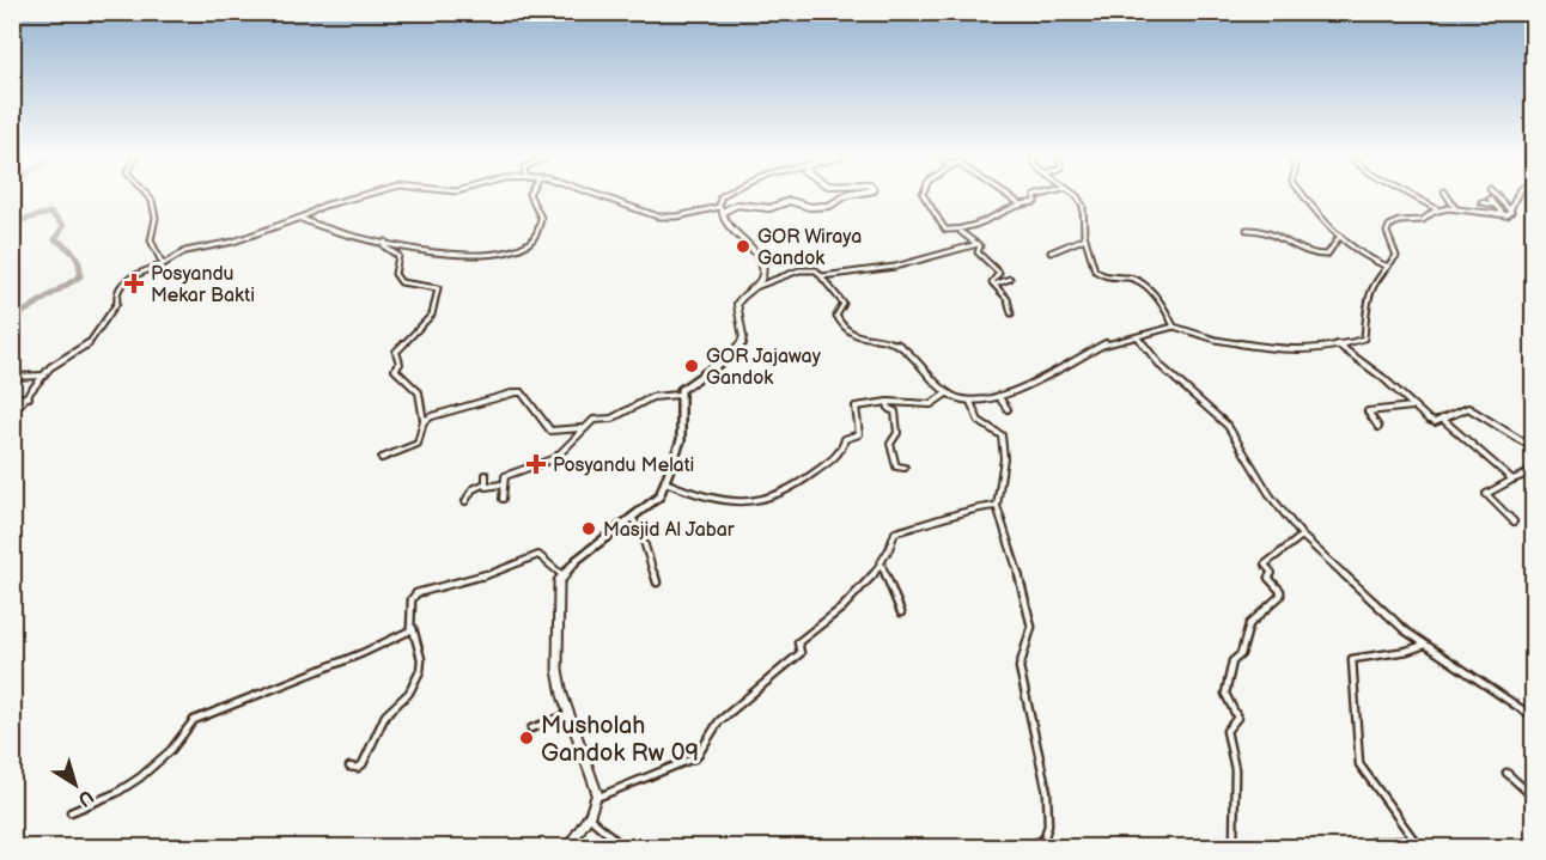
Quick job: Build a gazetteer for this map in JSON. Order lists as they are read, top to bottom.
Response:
{
  "places": {
    "other": [
      "GOR Wiraya Gandok",
      "GOR Jajaway Gandok",
      "Masjid Al Jabar",
      "Musholah Gandok Rw 09"
    ],
    "health": ["Posyandu Mekar Bakti", "Posyandu Melati"]
  },
  "north": "bottom right"
}
